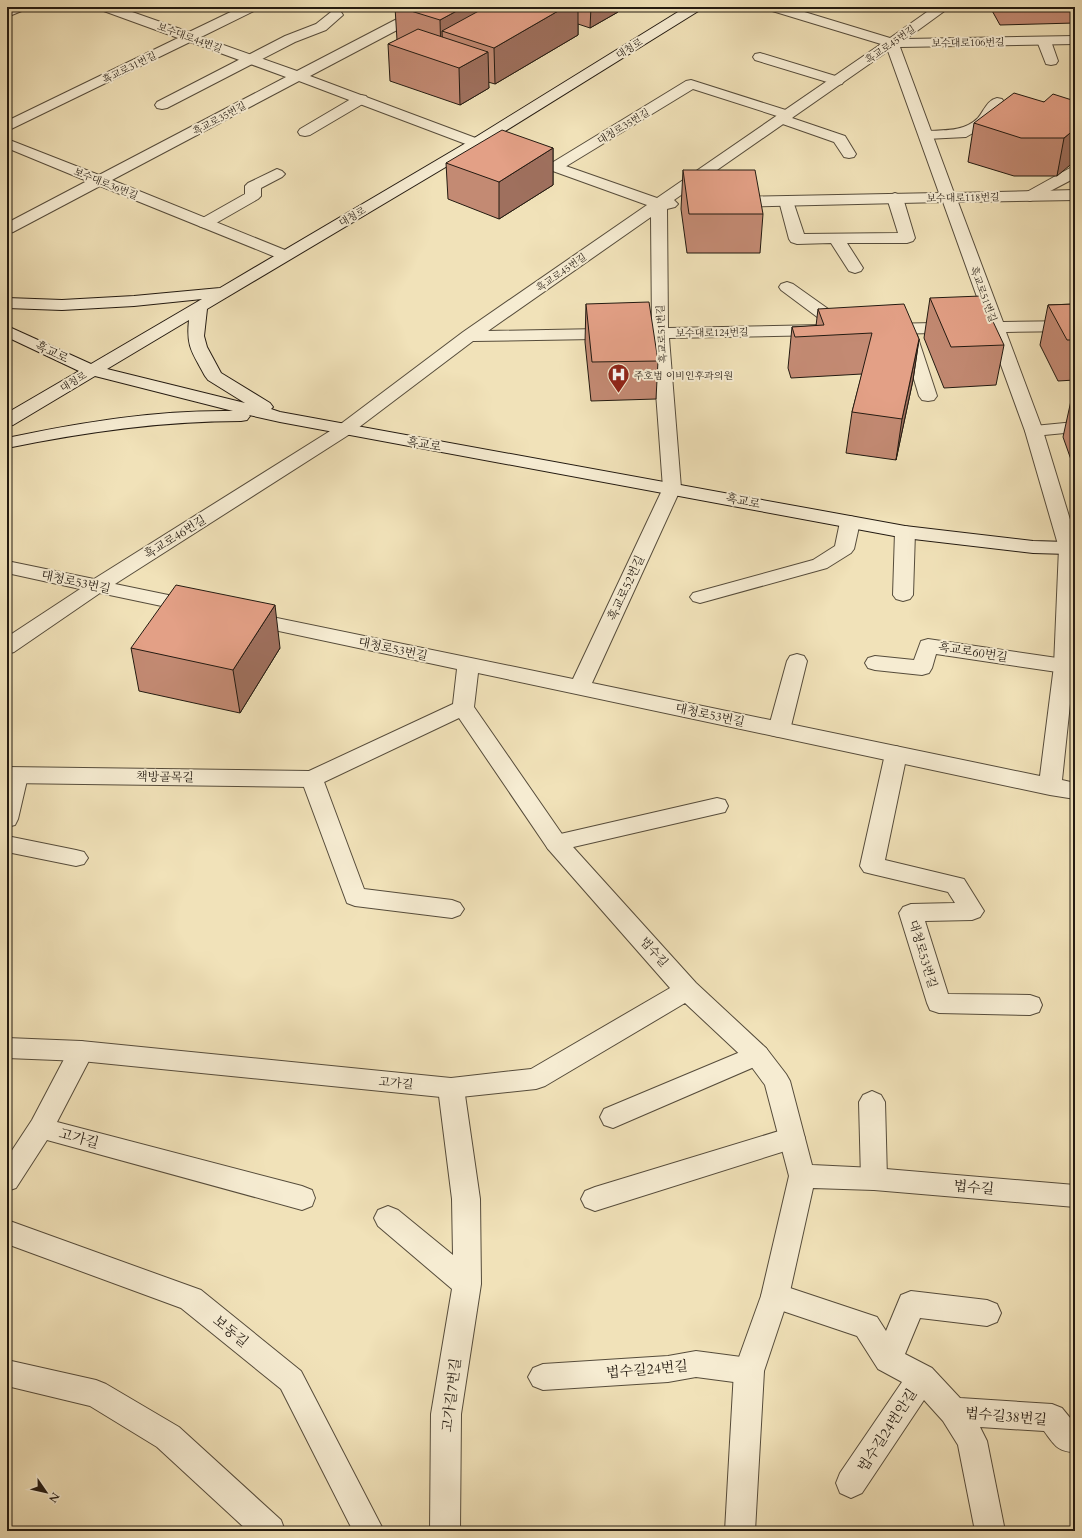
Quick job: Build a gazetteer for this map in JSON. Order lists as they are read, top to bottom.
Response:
{
  "streets": {
    "street": [
      "보수대로44번길",
      "보수대로106번길",
      "흑교로45번길",
      "대청로",
      "흑교로31번길",
      "흑교로35번길",
      "대청로35번길",
      "보수대로36번길",
      "보수대로118번길",
      "흑교로51번길",
      "보수대로124번길",
      "흑교로",
      "흑교로46번길",
      "대청로53번길",
      "흑교로52번길",
      "흑교로60번길",
      "책방골목길",
      "법수길",
      "고가길",
      "보동길",
      "법수길24번길",
      "고가길7번길",
      "법수길38번길",
      "법수길24번안길"
    ]
  },
  "crossings": [
    ["보수대로44번길", "대청로"],
    ["보수대로44번길", "흑교로31번길"],
    ["보수대로44번길", "흑교로35번길"],
    ["보수대로106번길", "흑교로45번길"],
    ["보수대로106번길", "흑교로51번길"],
    ["흑교로45번길", "대청로35번길"],
    ["흑교로45번길", "흑교로51번길"],
    ["흑교로45번길", "보수대로124번길"],
    ["흑교로45번길", "흑교로"],
    ["흑교로45번길", "흑교로46번길"],
    ["대청로", "보수대로36번길"],
    ["대청로", "흑교로"],
    ["흑교로35번길", "보수대로36번길"],
    ["보수대로118번길", "흑교로51번길"],
    ["흑교로51번길", "보수대로124번길"],
    ["흑교로51번길", "흑교로"],
    ["흑교로51번길", "흑교로52번길"],
    ["흑교로", "흑교로46번길"],
    ["흑교로", "흑교로52번길"],
    ["흑교로46번길", "대청로53번길"],
    ["대청로53번길", "흑교로52번길"],
    ["책방골목길", "법수길"],
    ["법수길", "고가길"],
    ["고가길", "고가길7번길"],
    ["법수길38번길", "법수길24번안길"]
  ],
  "places": {
    "hospital": ["주호범 이비인후과의원"]
  },
  "north": "bottom right"
}
